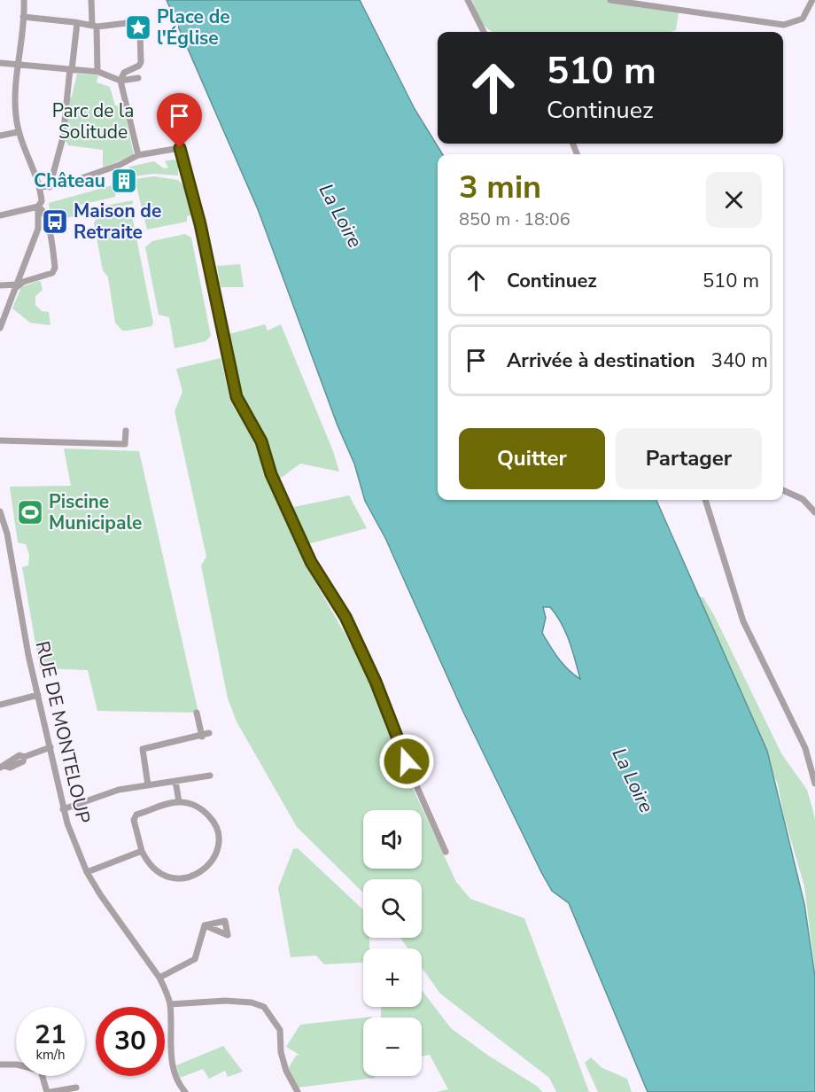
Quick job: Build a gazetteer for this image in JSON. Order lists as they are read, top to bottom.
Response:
{
  "streets": {
    "street": ["RUE DE MONTELOUP"]
  },
  "water": ["La Loire"],
  "parks": ["Parc de la Solitude"],
  "places": {
    "place": ["Place de l'Église"],
    "building": ["Château"],
    "bus stop": ["Maison de Retraite"],
    "sports": ["Piscine Municipale"]
  },
  "page": {
    "turn": ["510 m", "Continuez"],
    "heading": ["3 min", "850 m · 18:06"],
    "list": [
      {
        "name": "Continuez",
        "value": "510 m"
      },
      {
        "name": "Arrivée à destination",
        "value": "340 m"
      }
    ],
    "buttons": ["Quitter", "Partager"],
    "map_buttons": ["+", "−"],
    "speed": "21 km/h",
    "limit": "30"
  }
}
